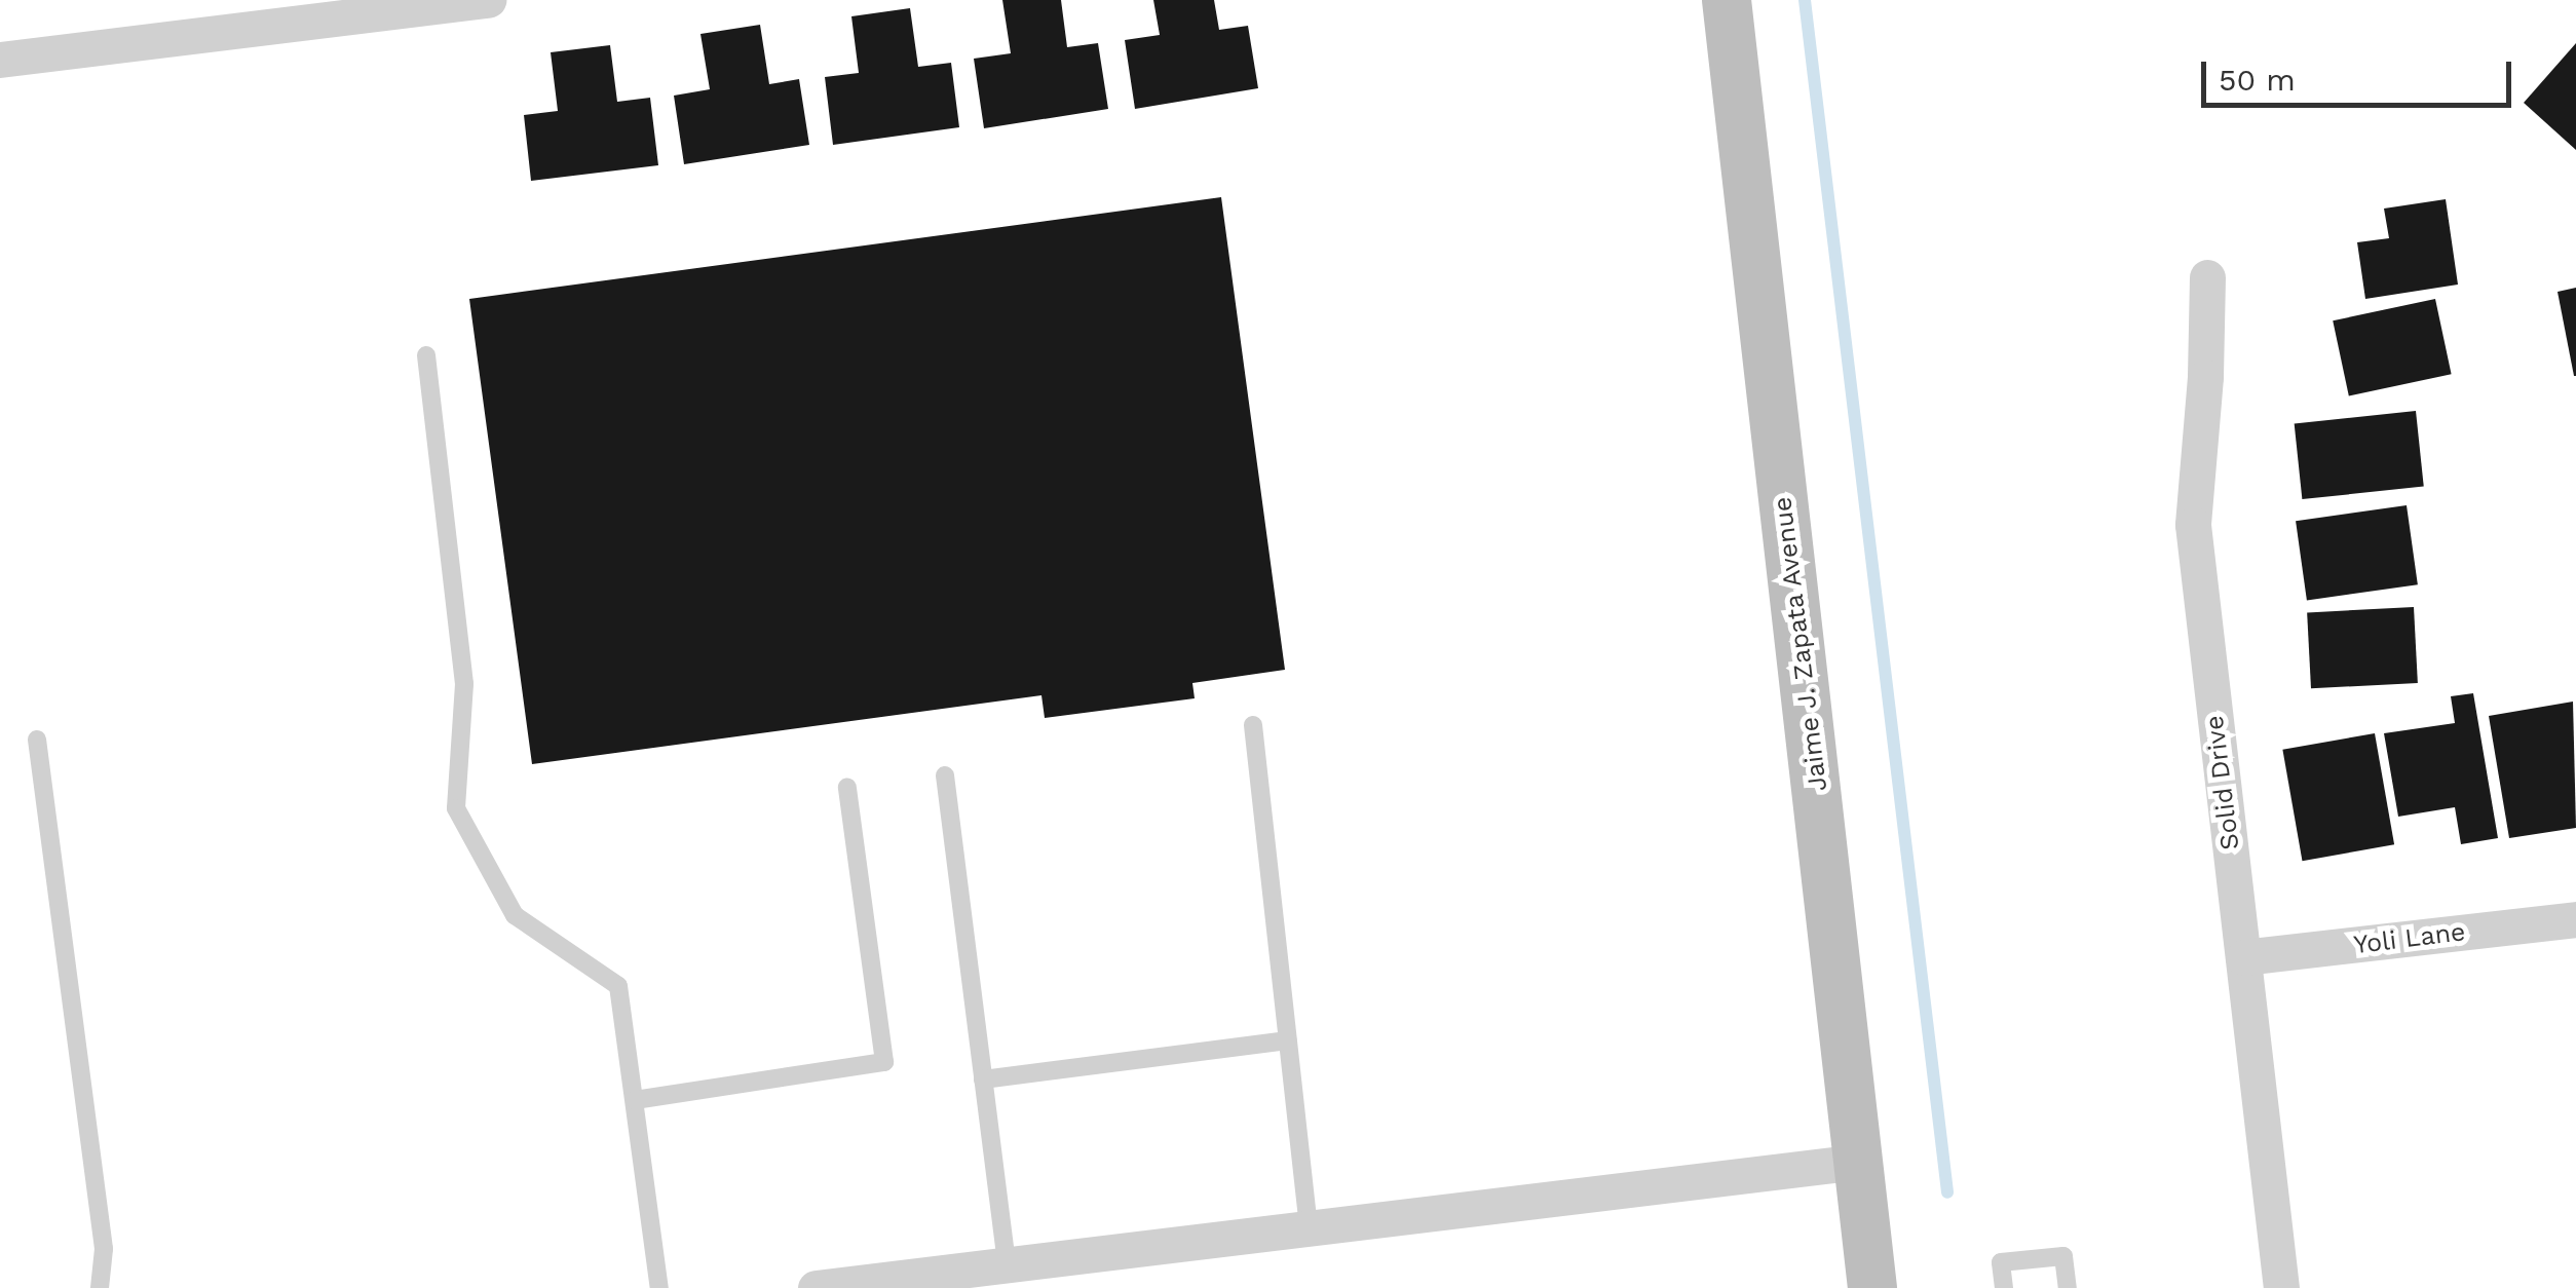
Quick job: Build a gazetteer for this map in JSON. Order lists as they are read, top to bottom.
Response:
{
  "streets": {
    "street": ["Jaime J. Zapata Avenue", "Solid Drive", "Yoli Lane"]
  },
  "crossings": [
    ["Solid Drive", "Yoli Lane"]
  ],
  "scale_bar": "50 m"
}
